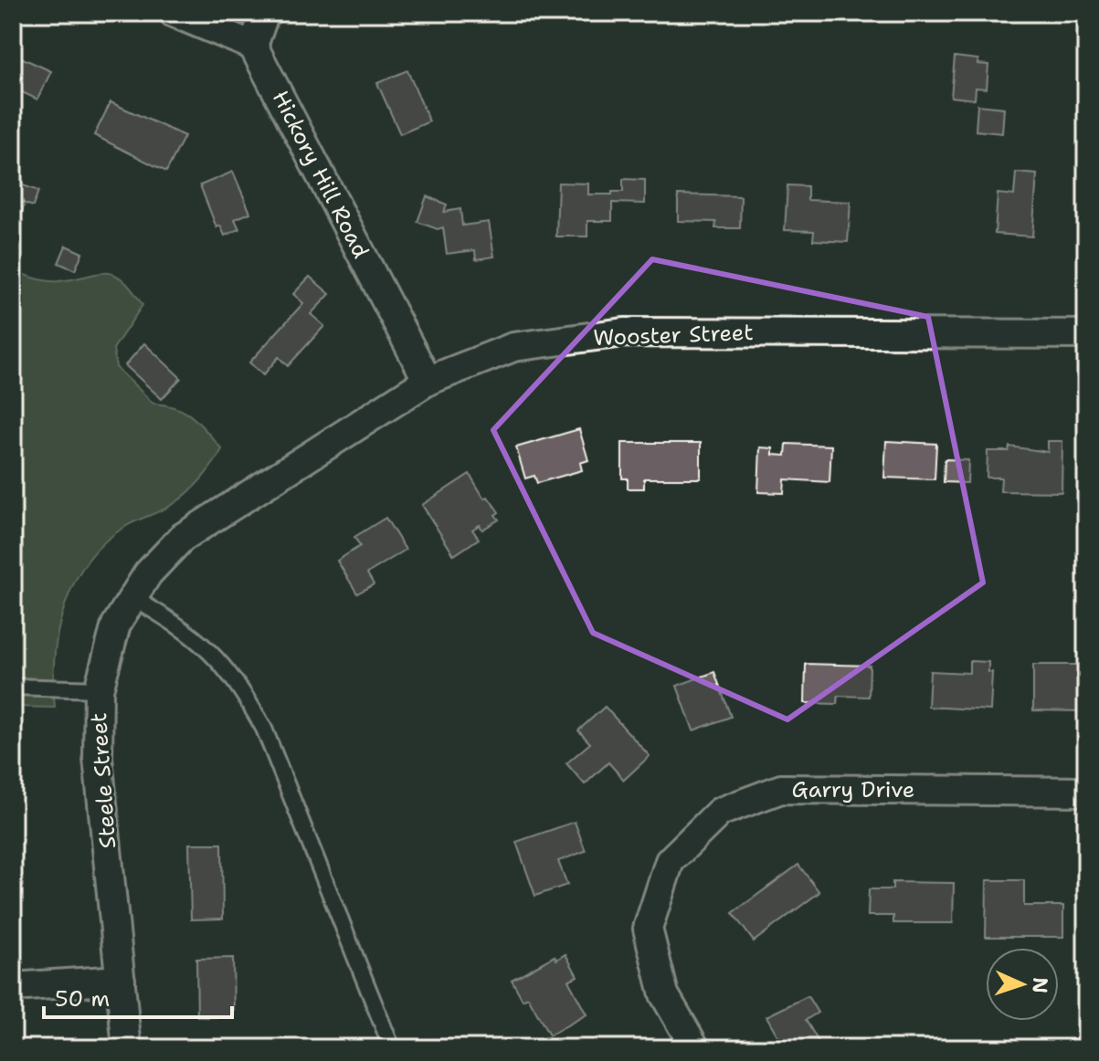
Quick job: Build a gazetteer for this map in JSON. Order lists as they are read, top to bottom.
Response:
{
  "streets": {
    "street": [
      "Hickory Hill Road",
      "Wooster Street",
      "Steele Street",
      "Garry Drive"
    ]
  },
  "crossings": [
    ["Hickory Hill Road", "Wooster Street"],
    ["Wooster Street", "Steele Street"]
  ],
  "scale_bar": "50 m",
  "north": "right"
}
